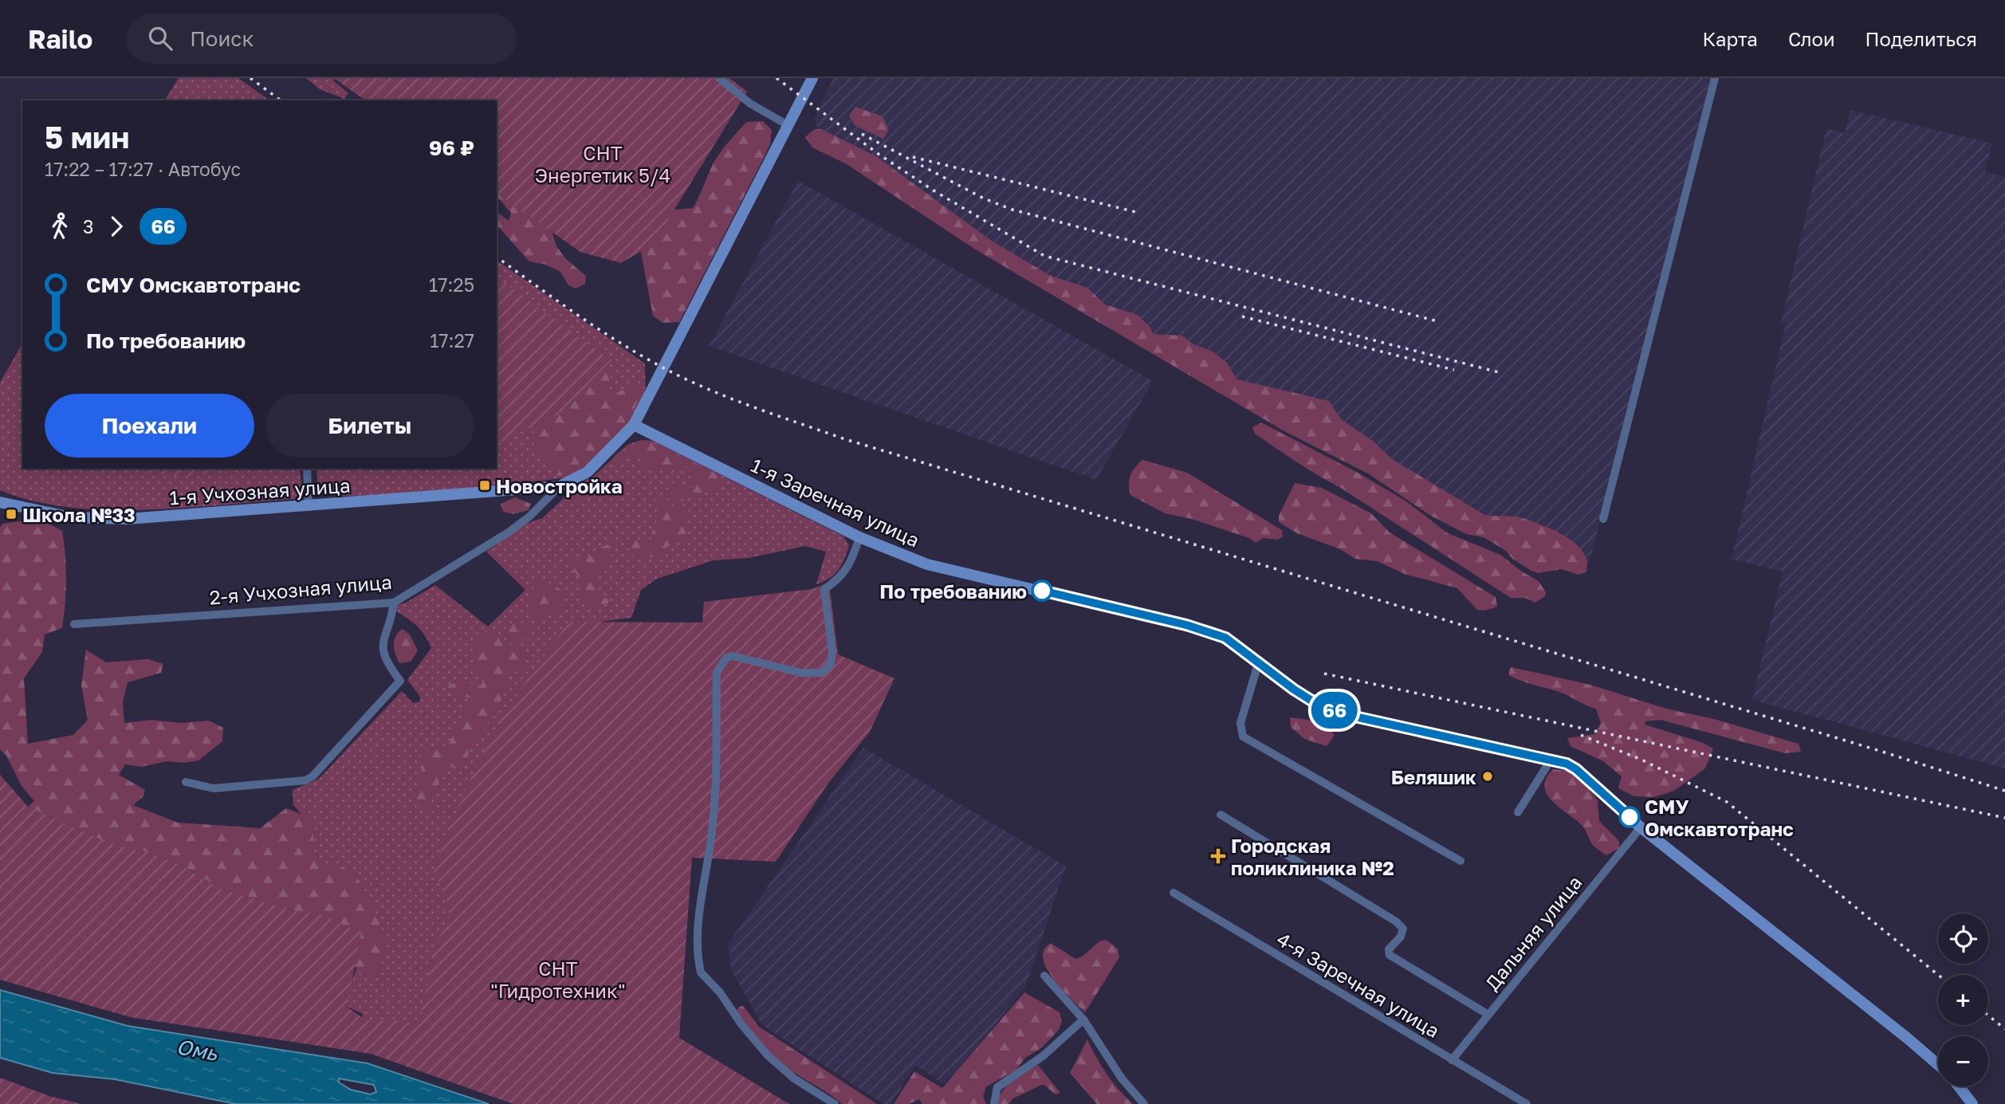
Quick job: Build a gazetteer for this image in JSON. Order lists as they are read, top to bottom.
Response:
{
  "streets": {
    "street": [
      "1-я Учхозная улица",
      "1-я Заречная улица",
      "2-я Учхозная улица",
      "Дальняя улица",
      "4-я Заречная улица"
    ]
  },
  "crossings": [
    ["1-я Учхозная улица", "1-я Заречная улица"],
    ["1-я Учхозная улица", "2-я Учхозная улица"],
    ["1-я Заречная улица", "Дальняя улица"],
    ["Дальняя улица", "4-я Заречная улица"]
  ],
  "water": ["Омь"],
  "parks": ["СНТ Энергетик 5/4", "СНТ \"Гидротехник\""],
  "places": {
    "transit": ["Новостройка", "Школа №33"],
    "other": ["По требованию", "Беляшик", "СМУ Омскавтотранс"],
    "health": ["Городская поликлиника №2"]
  },
  "lines": ["bus line 66"],
  "page": {
    "header": "Railo",
    "search": "Поиск",
    "nav": ["Карта", "Слои", "Поделиться"],
    "on_map": "66",
    "heading": ["5 мин", "17:22 – 17:27 · Автобус", "96 ₽"],
    "legs": ["3", "66"],
    "list": [
      {
        "name": "СМУ Омскавтотранс",
        "value": "17:25"
      },
      {
        "name": "По требованию",
        "value": "17:27"
      }
    ],
    "buttons": ["Поехали", "Билеты"],
    "map_buttons": ["+", "−"]
  }
}
